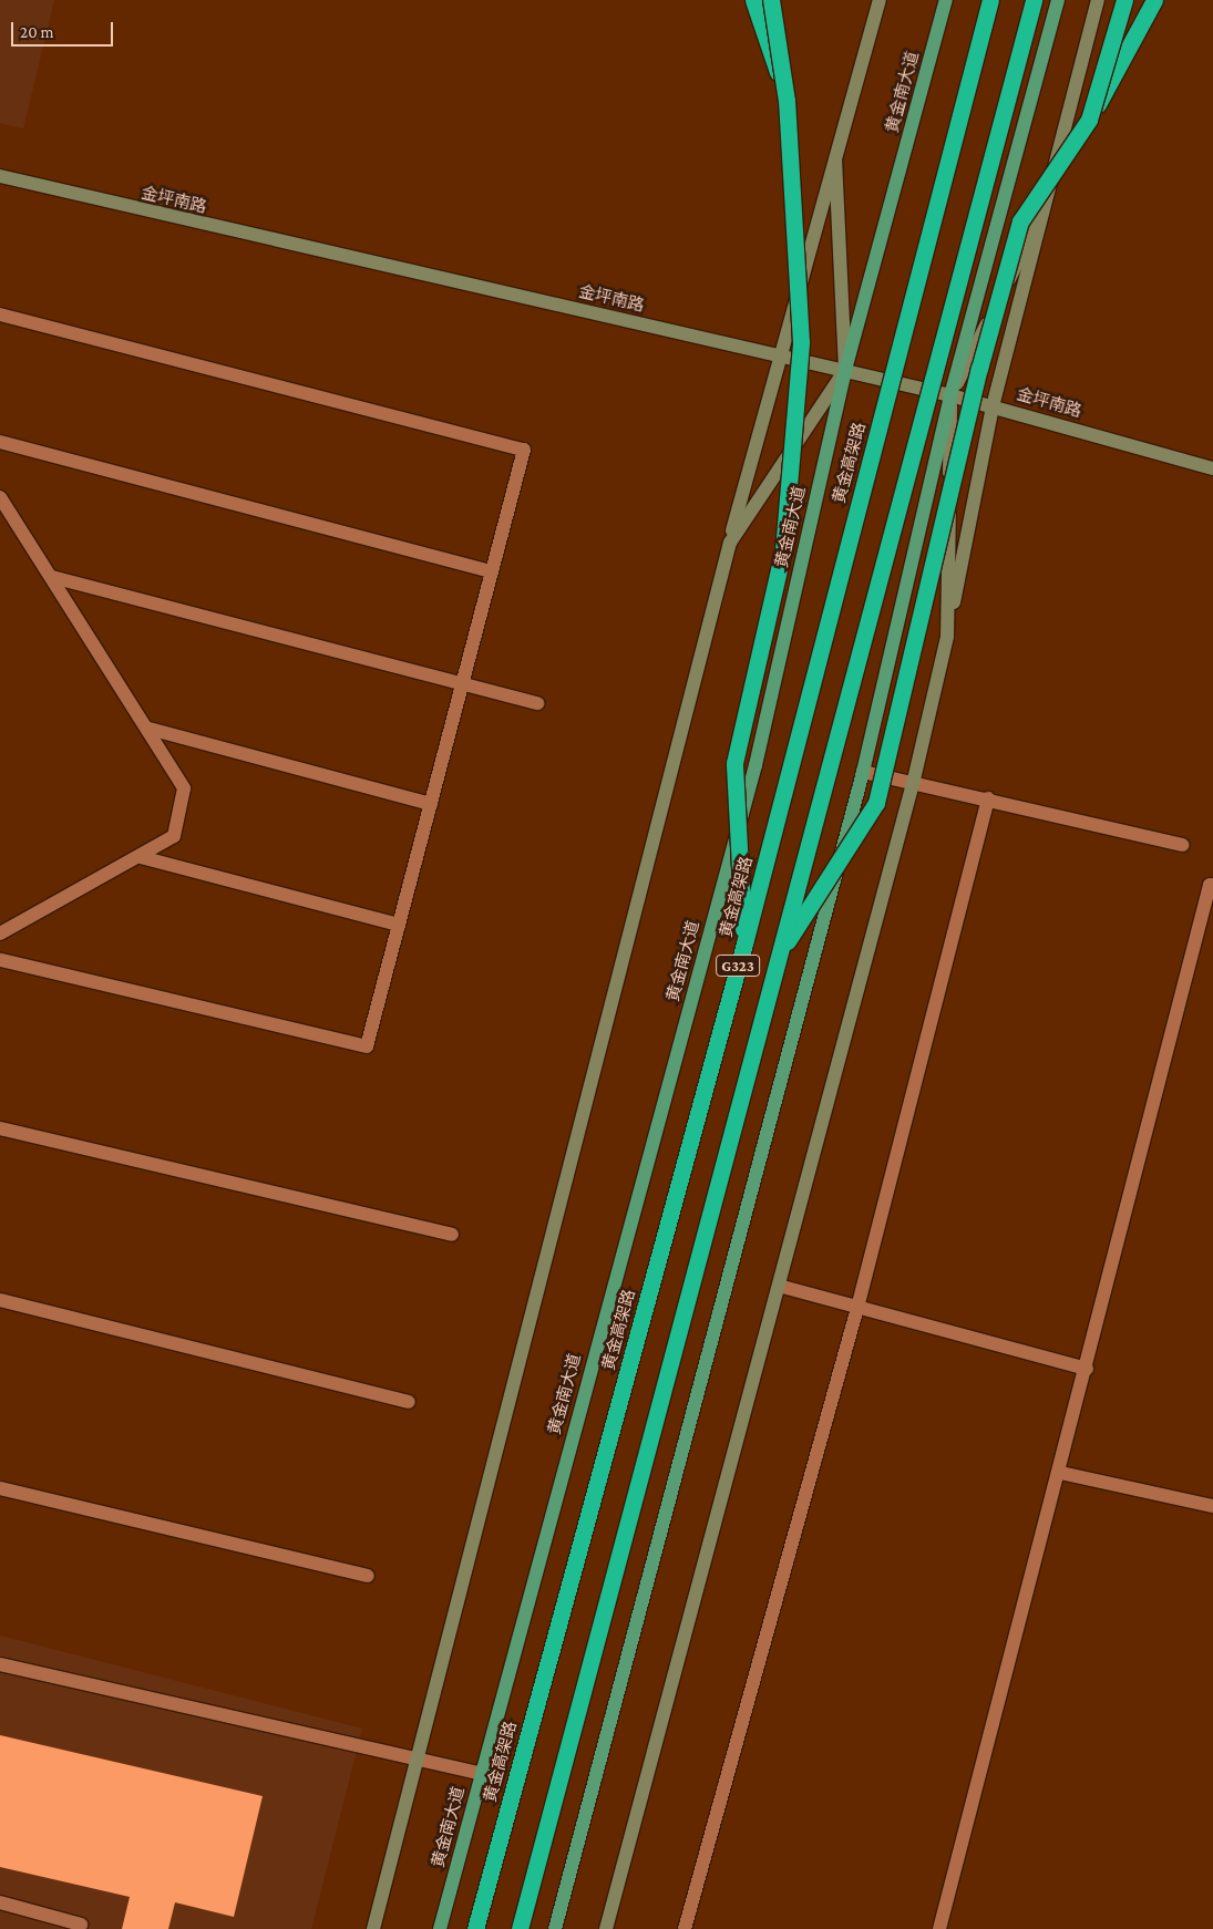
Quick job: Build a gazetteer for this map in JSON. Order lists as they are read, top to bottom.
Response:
{
  "streets": {
    "highway": ["黄金高架路", "G323"],
    "main road": ["黄金南大道"],
    "street": ["金坪南路"]
  },
  "crossings": [
    ["黄金南大道", "金坪南路"]
  ],
  "scale_bar": "20 m"
}
